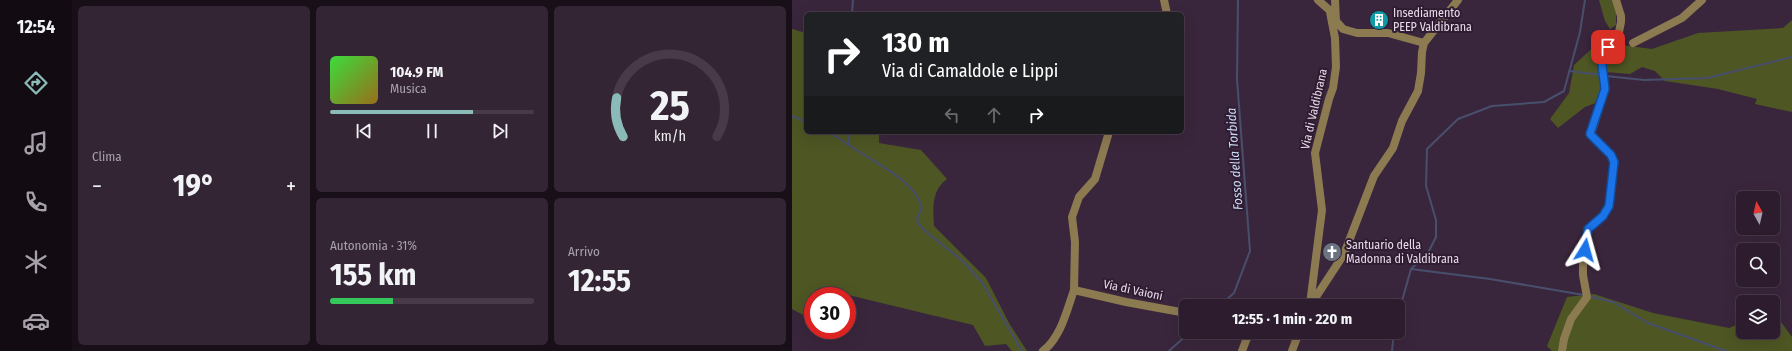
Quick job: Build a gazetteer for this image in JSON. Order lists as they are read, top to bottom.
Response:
{
  "streets": {
    "street": ["Via di Valdibrana", "Via di Vaioni"]
  },
  "water": ["Fosso della Torbida"],
  "places": {
    "building": ["Insediamento PEEP Valdibrana"],
    "church": ["Santuario della Madonna di Valdibrana"]
  },
  "north": "top",
  "page": {
    "tabs": "12:54",
    "tile": [
      "Clima",
      ["Autonomia · 31%", "155 km"],
      ["Arrivo", "12:55"]
    ],
    "turn": ["130 m", "Via di Camaldole e Lippi"],
    "song": ["104.9 FM", "Musica"],
    "heat": ["−", "19°", "+"],
    "limit": "30",
    "trip": "12:55 · 1 min · 220 m",
    "gauge": ["25", "km/h"]
  }
}
